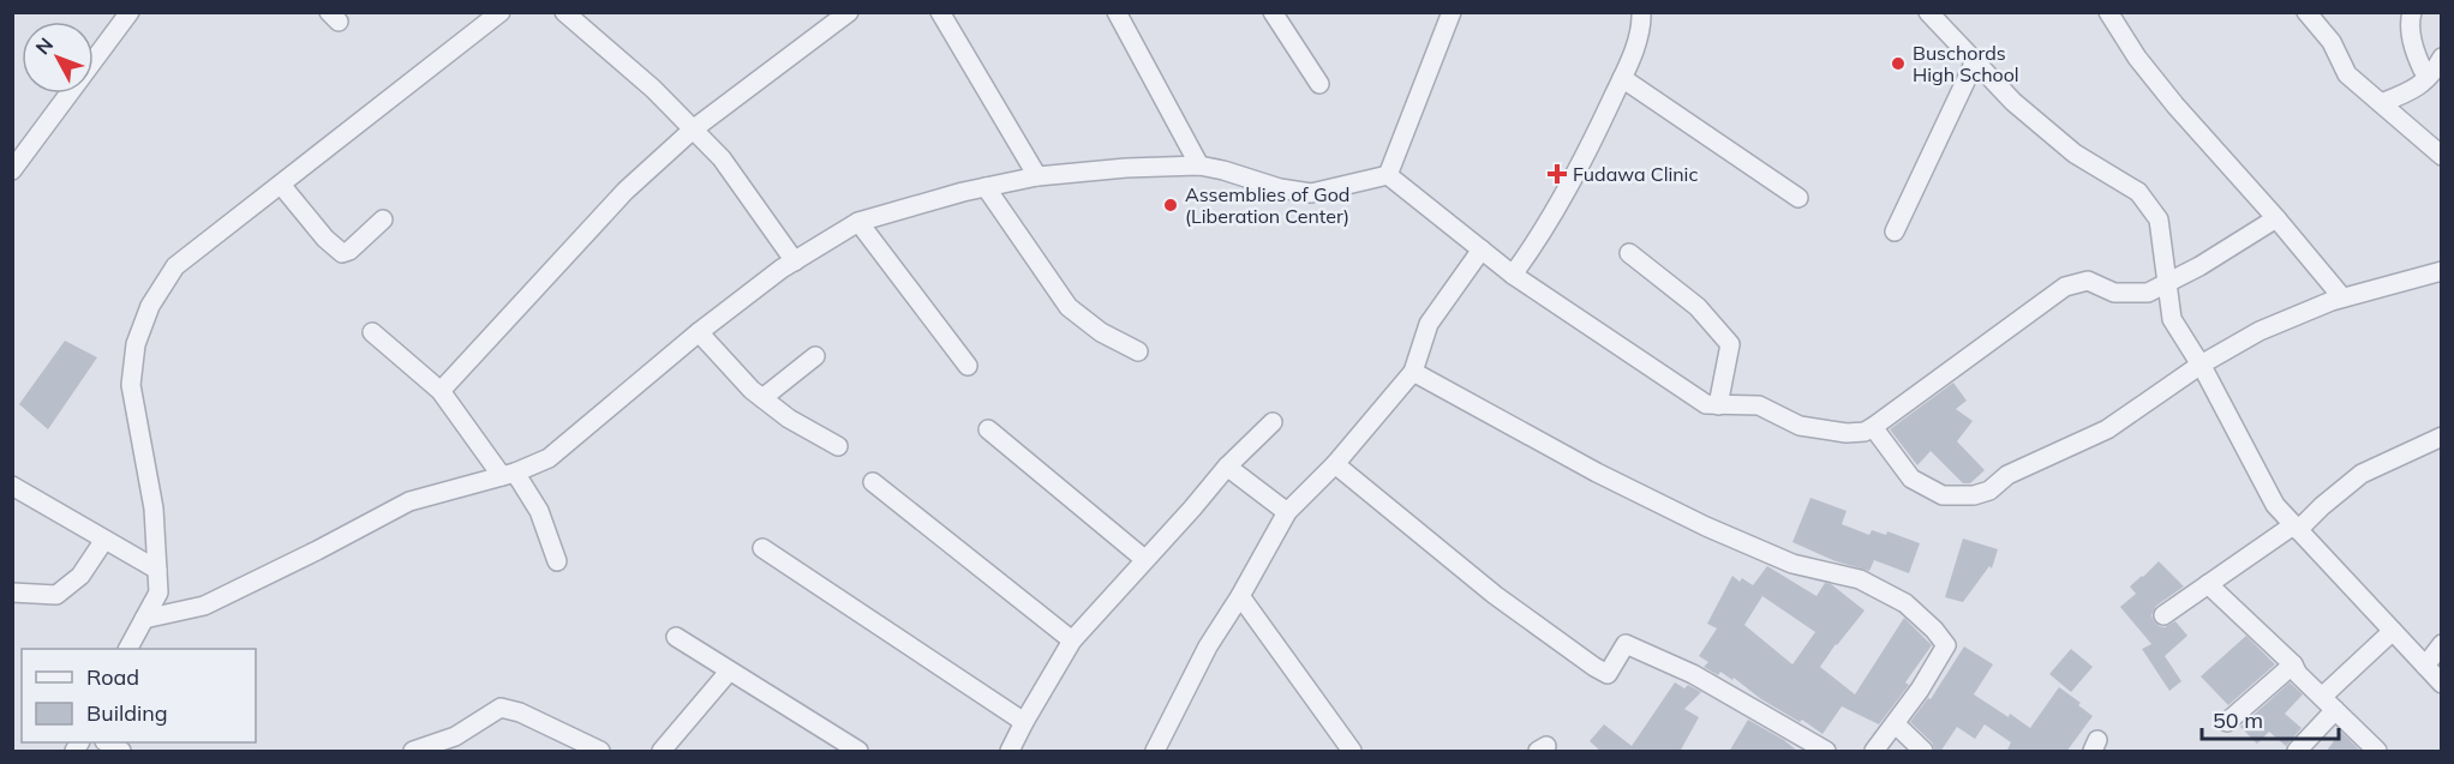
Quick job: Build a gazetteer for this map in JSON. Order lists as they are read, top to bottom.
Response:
{
  "places": {
    "other": ["Buschords High School", "Assemblies of God (Liberation Center)"],
    "health": ["Fudawa Clinic"]
  },
  "legend": ["Road", "Building"],
  "scale_bar": "50 m",
  "north": "top left"
}
